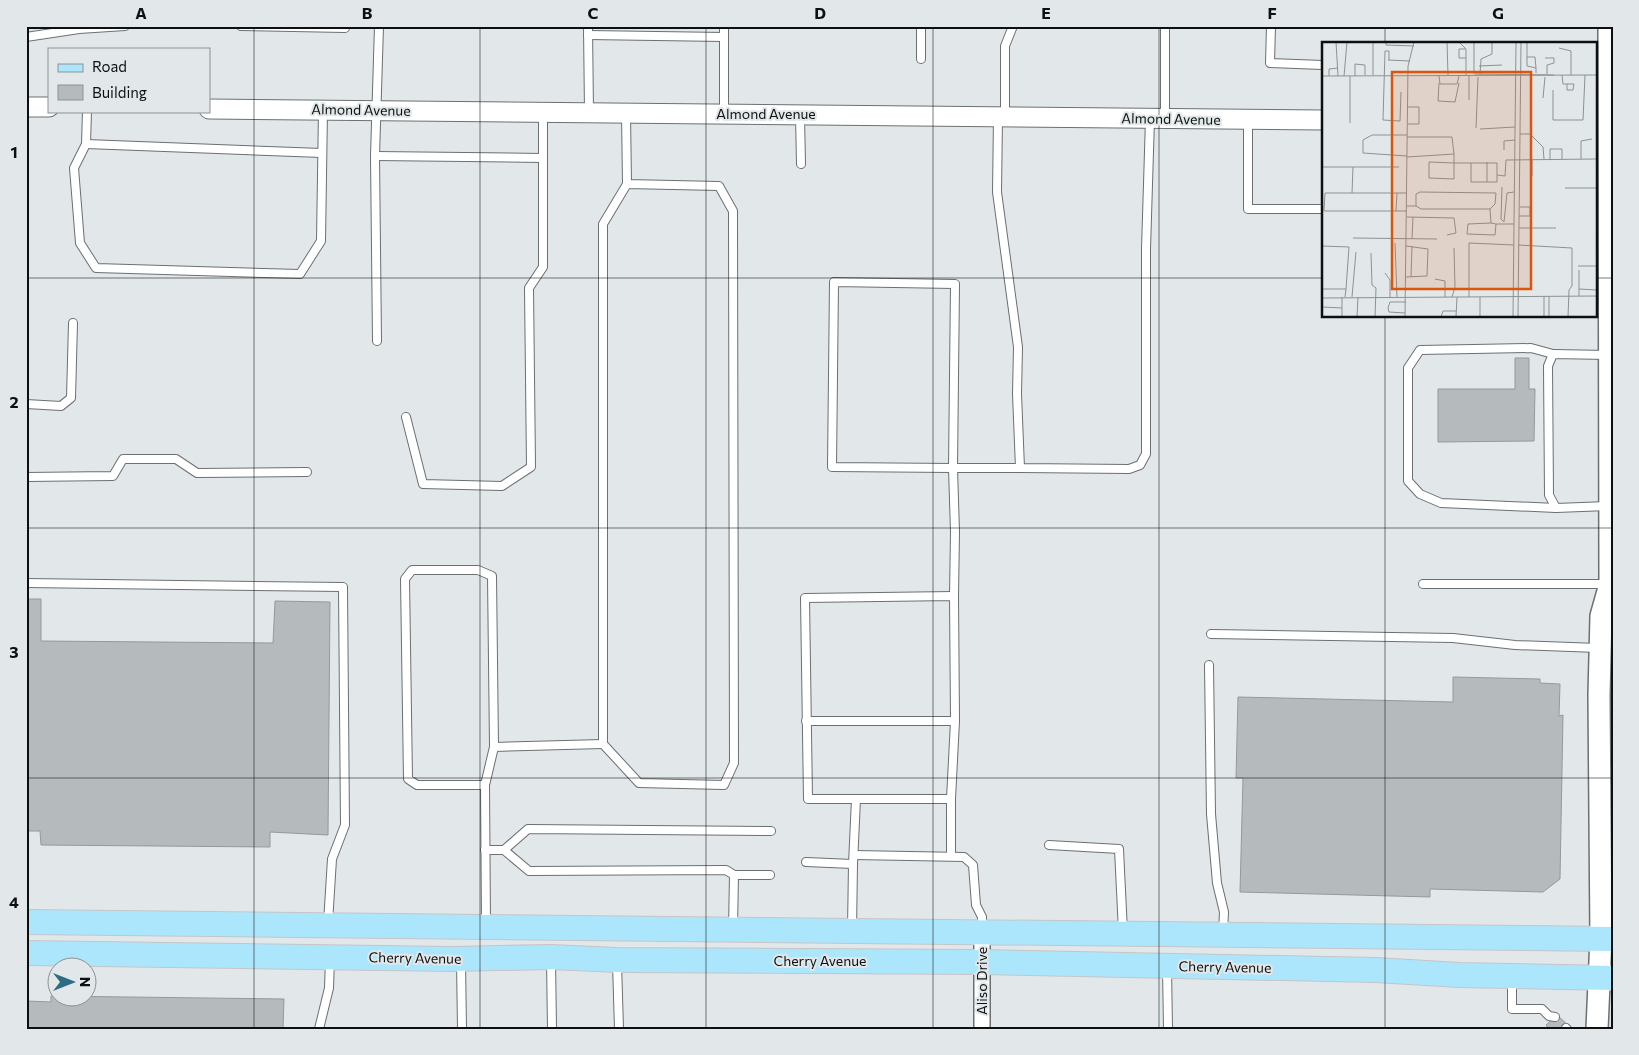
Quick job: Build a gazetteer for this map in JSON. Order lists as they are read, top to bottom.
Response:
{
  "streets": {
    "main road": ["Cherry Avenue"],
    "street": ["Almond Avenue", "Aliso Drive"]
  },
  "crossings": [
    ["Cherry Avenue", "Aliso Drive"]
  ],
  "legend": ["Road", "Building"],
  "north": "right",
  "grid": {
    "columns": [
      "A",
      "B",
      "C",
      "D",
      "E",
      "F",
      "G"
    ],
    "rows": [
      "1",
      "2",
      "3",
      "4"
    ]
  }
}
